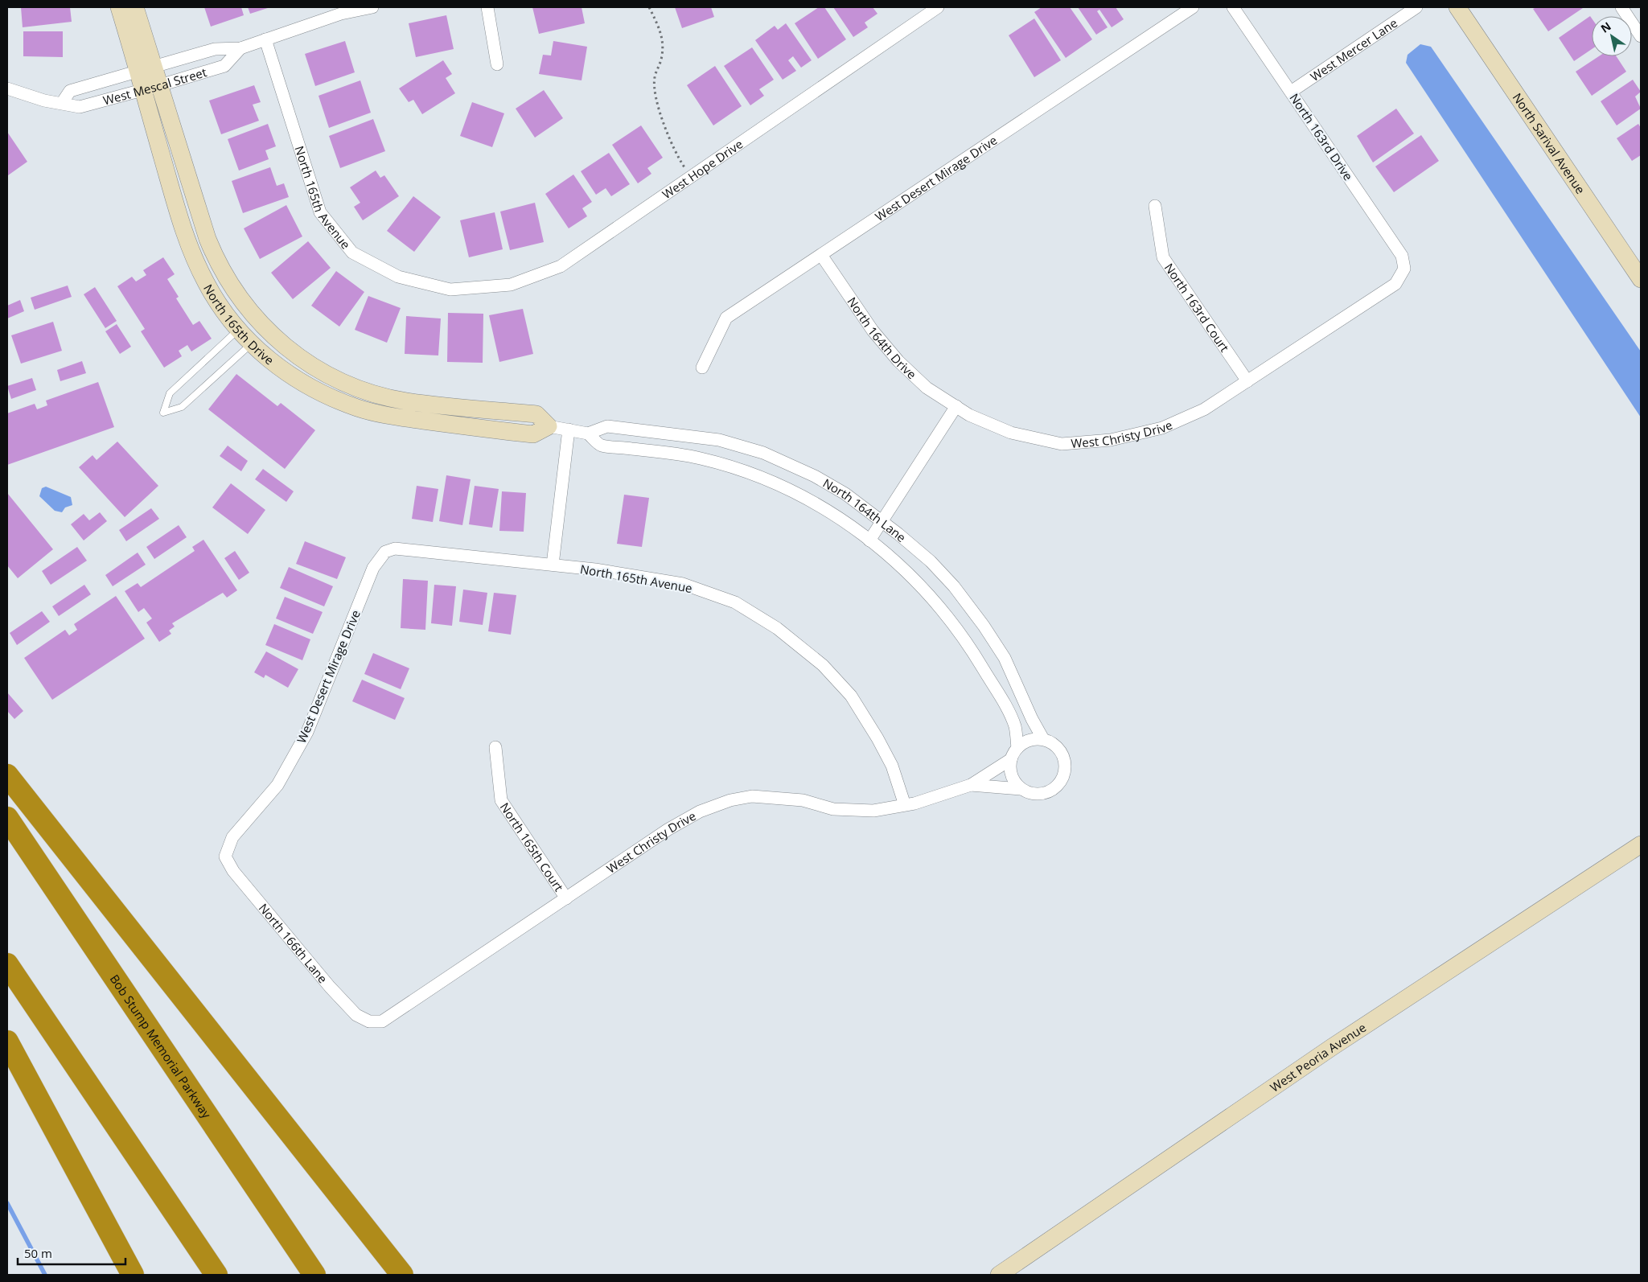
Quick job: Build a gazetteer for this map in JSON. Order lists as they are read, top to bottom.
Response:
{
  "streets": {
    "highway": ["Bob Stump Memorial Parkway"],
    "street": [
      "West Mercer Lane",
      "West Mescal Street",
      "North 163rd Drive",
      "North Sarival Avenue",
      "West Hope Drive",
      "West Desert Mirage Drive",
      "North 165th Avenue",
      "North 163rd Court",
      "North 165th Drive",
      "North 164th Drive",
      "West Christy Drive",
      "North 164th Lane",
      "North 165th Court",
      "North 166th Lane",
      "West Peoria Avenue"
    ]
  },
  "crossings": [
    ["West Mercer Lane", "North 163rd Drive"],
    ["West Mescal Street", "North 165th Avenue"],
    ["West Mescal Street", "North 165th Drive"],
    ["North 163rd Drive", "West Christy Drive"],
    ["West Hope Drive", "North 165th Avenue"],
    ["West Desert Mirage Drive", "North 165th Avenue"],
    ["West Desert Mirage Drive", "North 164th Drive"],
    ["West Desert Mirage Drive", "North 166th Lane"],
    ["North 165th Avenue", "West Christy Drive"],
    ["North 163rd Court", "West Christy Drive"],
    ["North 164th Drive", "West Christy Drive"],
    ["West Christy Drive", "North 165th Court"],
    ["West Christy Drive", "North 166th Lane"]
  ],
  "scale_bar": "50 m",
  "north": "top left"
}
